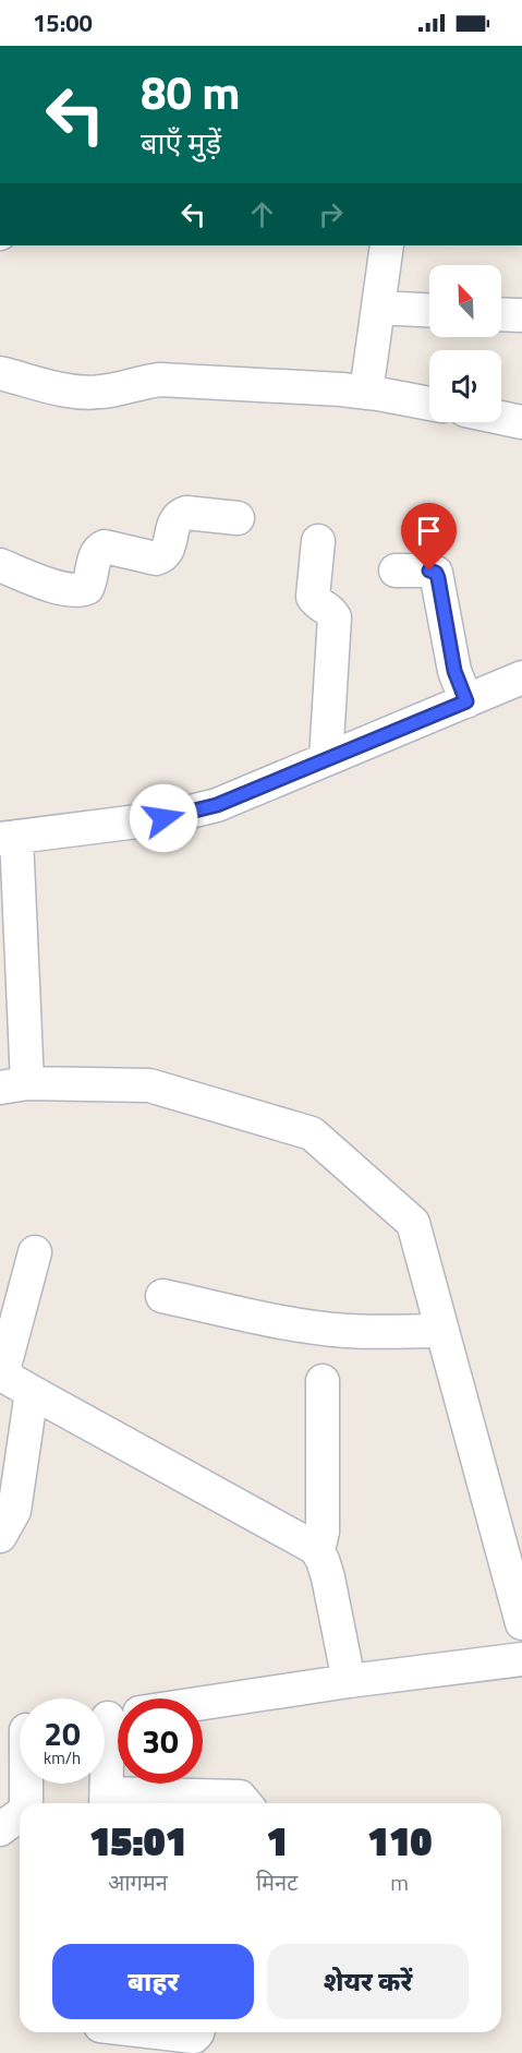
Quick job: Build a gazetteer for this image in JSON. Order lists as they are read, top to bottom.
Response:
{
  "north": "top left",
  "page": {
    "status": "15:00",
    "turn": ["80 m", "बाएँ मुड़ें"],
    "speed": "20 km/h",
    "limit": "30",
    "eta": [
      "15:01",
      "आगमन",
      "1",
      "मिनट",
      "110",
      "m"
    ],
    "buttons": ["बाहर", "शेयर करें"]
  }
}
